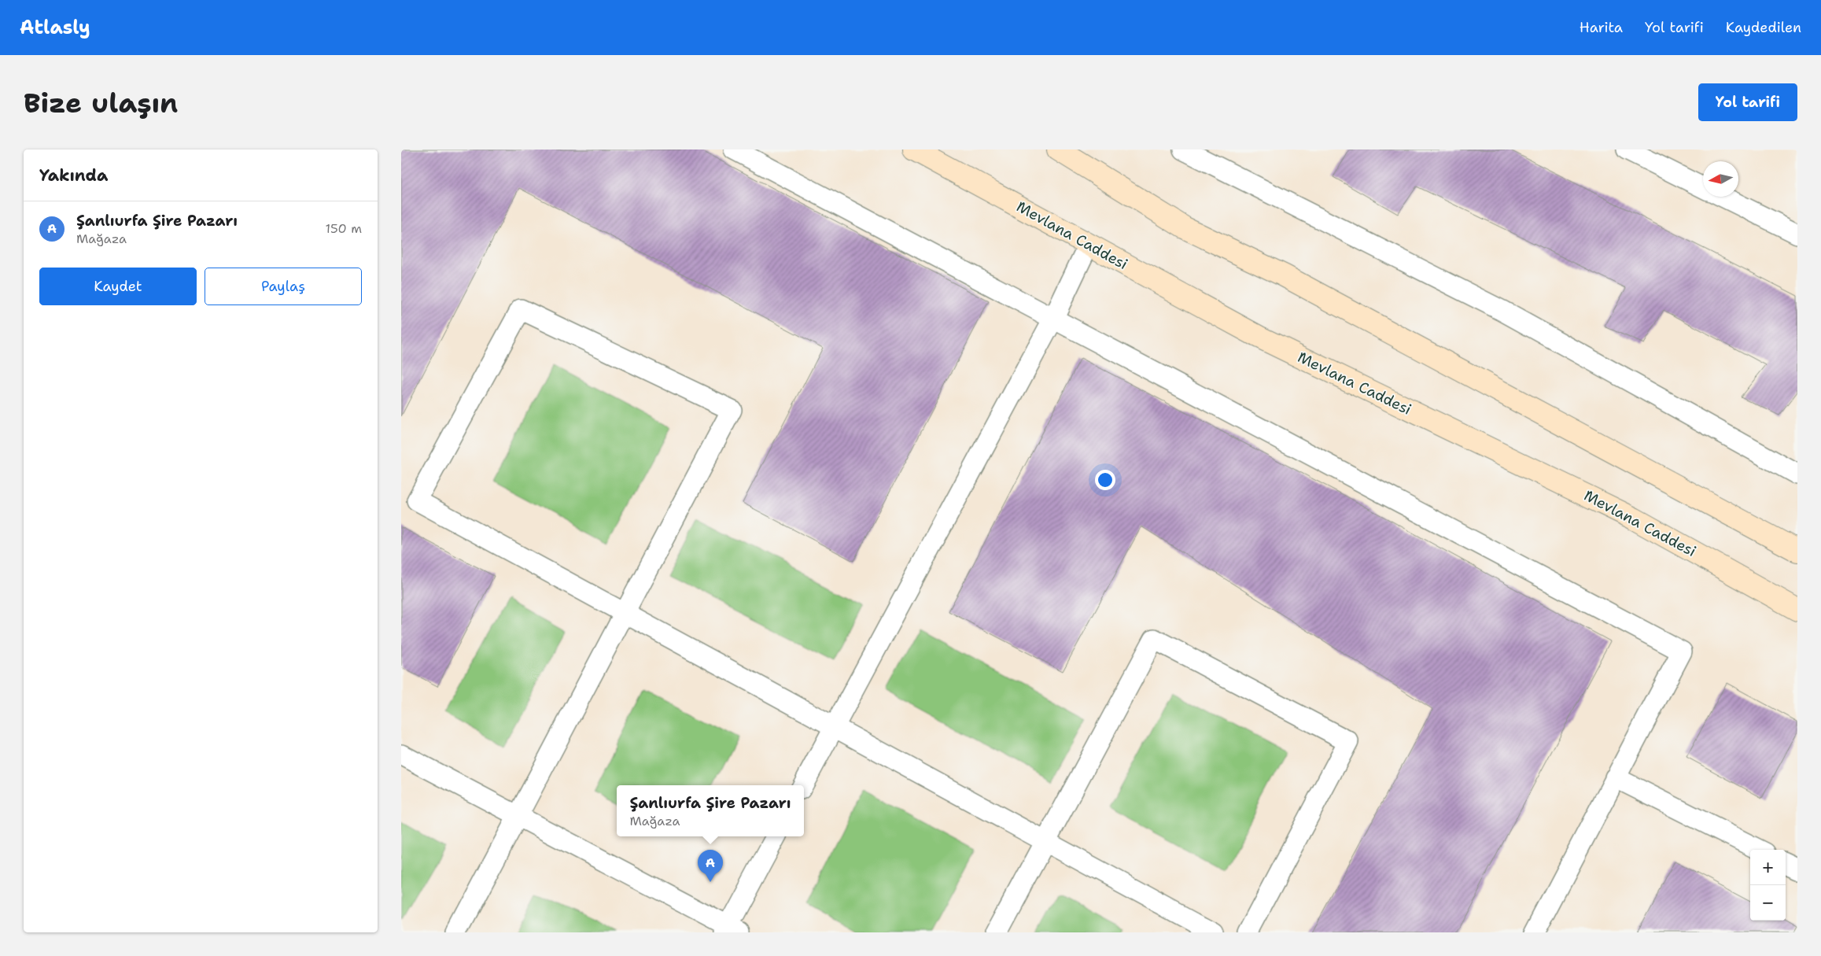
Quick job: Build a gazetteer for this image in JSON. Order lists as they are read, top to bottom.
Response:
{
  "streets": {
    "main road": ["Mevlana Caddesi"]
  },
  "north": "left",
  "page": {
    "header": "Atlasly",
    "nav": ["Harita", "Yol tarifi", "Kaydedilen"],
    "buttons": [
      "Yol tarifi",
      ["Kaydet", "Paylaş"]
    ],
    "title": "Bize ulaşın",
    "heading": "Yakında",
    "list": [
      {
        "mark": "A",
        "name": "Şanlıurfa Şire Pazarı",
        "note": "Mağaza",
        "value": "150 m"
      }
    ],
    "popup": ["Şanlıurfa Şire Pazarı", "Mağaza"],
    "map_buttons": ["+", "−"],
    "pins": "A"
  }
}
